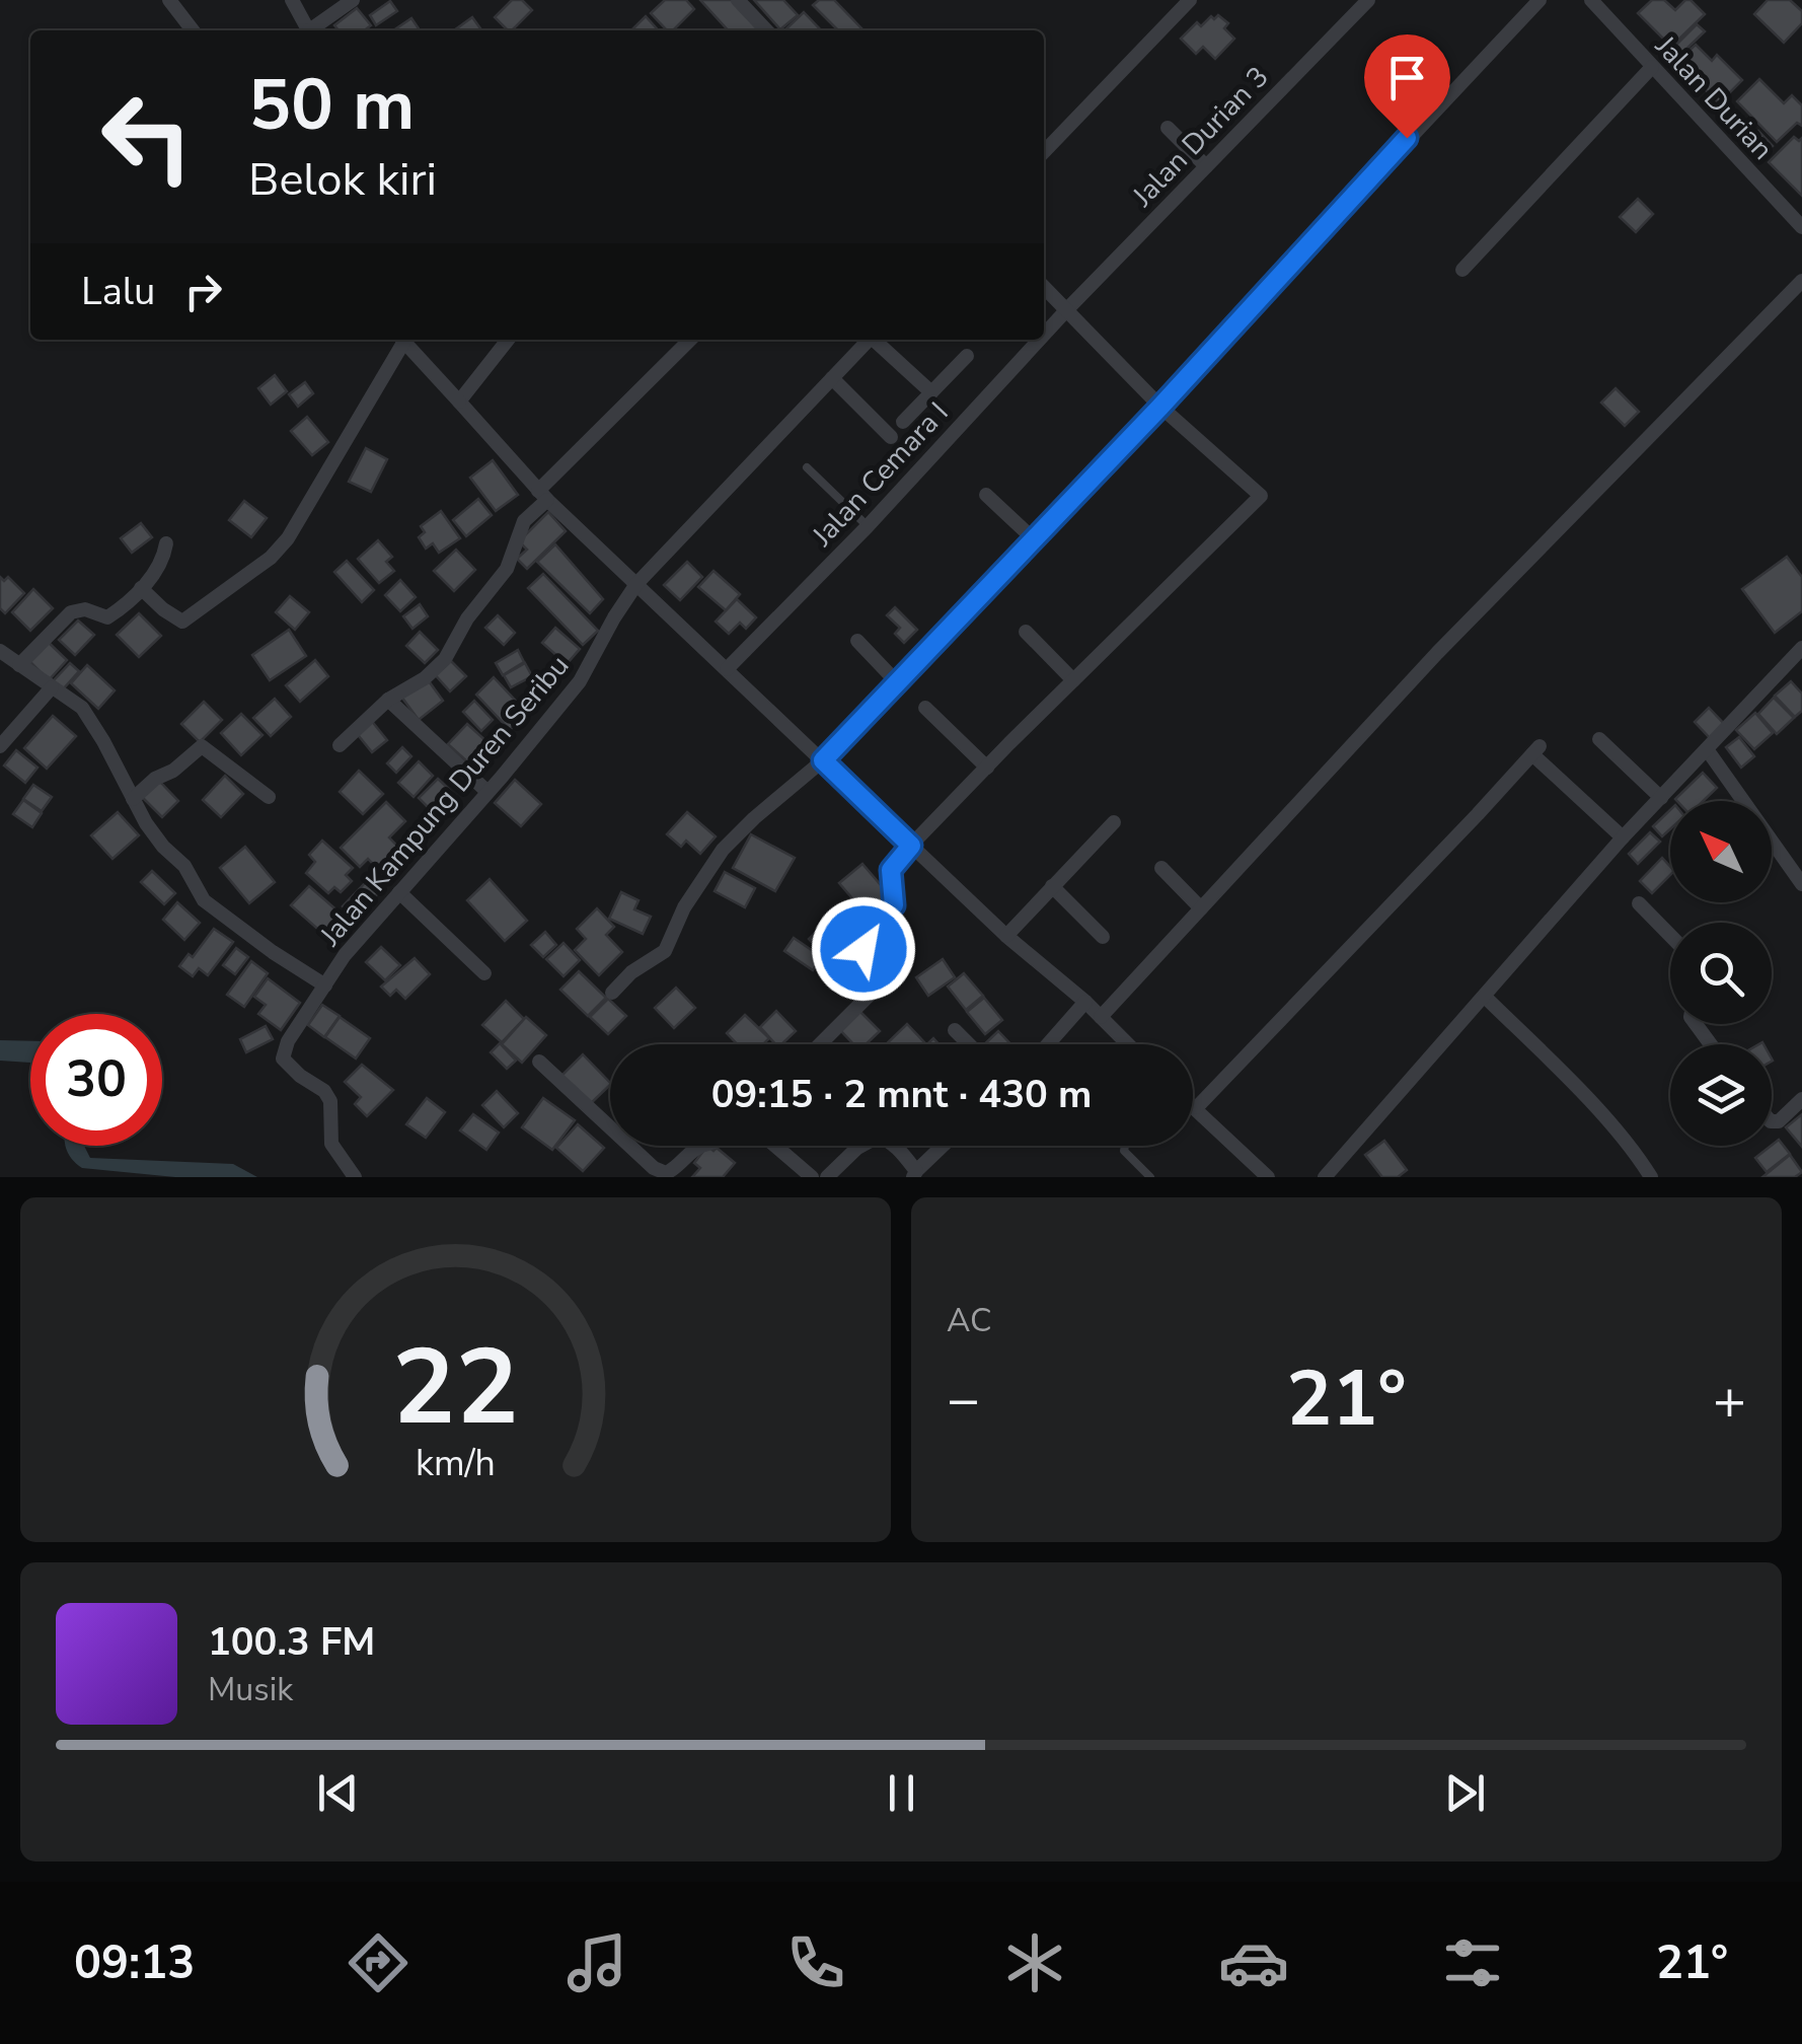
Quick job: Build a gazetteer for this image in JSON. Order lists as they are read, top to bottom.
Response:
{
  "streets": {
    "street": [
      "Jalan Durian",
      "Jalan Durian 3",
      "Jalan Cemara I",
      "Jalan Kampung Duren Seribu"
    ]
  },
  "crossings": [
    ["Jalan Durian 3", "Jalan Cemara I"]
  ],
  "north": "top left",
  "page": {
    "turn": ["50 m", "Belok kiri"],
    "then": "Lalu",
    "limit": "30",
    "trip": "09:15 · 2 mnt · 430 m",
    "tile": "AC",
    "heat": ["−", "21°", "+"],
    "song": ["100.3 FM", "Musik"],
    "tabs": ["09:13", "21°"],
    "gauge": ["22", "km/h"]
  }
}
